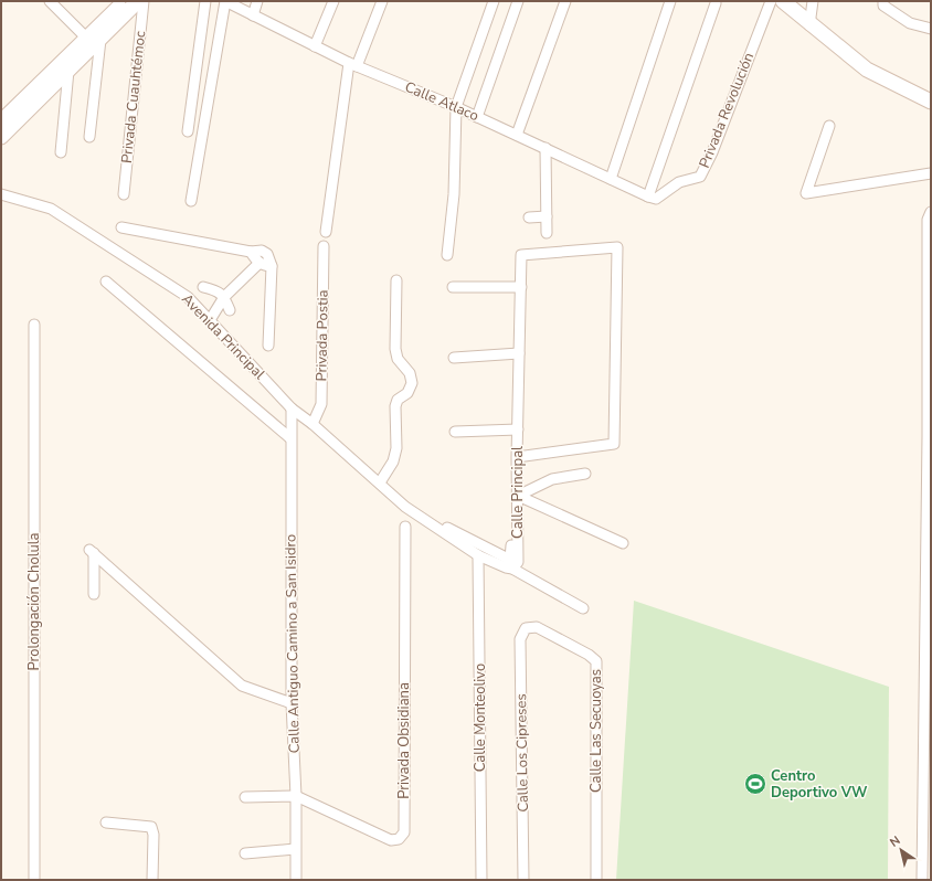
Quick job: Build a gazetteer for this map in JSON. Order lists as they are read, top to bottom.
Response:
{
  "streets": {
    "street": [
      "Privada Cuauhtémoc",
      "Calle Atlaco",
      "Privada Revolución",
      "Privada Postia",
      "Avenida Principal",
      "Calle Principal",
      "Prolongación Cholula",
      "Calle Antiguo Camino a San Isidro",
      "Calle Monteolivo",
      "Calle Las Secuoyas",
      "Privada Obsidiana",
      "Calle Los Cipreses"
    ]
  },
  "crossings": [
    ["Calle Atlaco", "Privada Revolución"],
    ["Privada Postia", "Avenida Principal"],
    ["Avenida Principal", "Calle Antiguo Camino a San Isidro"],
    ["Calle Antiguo Camino a San Isidro", "Privada Obsidiana"],
    ["Calle Las Secuoyas", "Calle Los Cipreses"]
  ],
  "places": {
    "sports": ["Centro Deportivo VW"]
  },
  "north": "top left"
}
